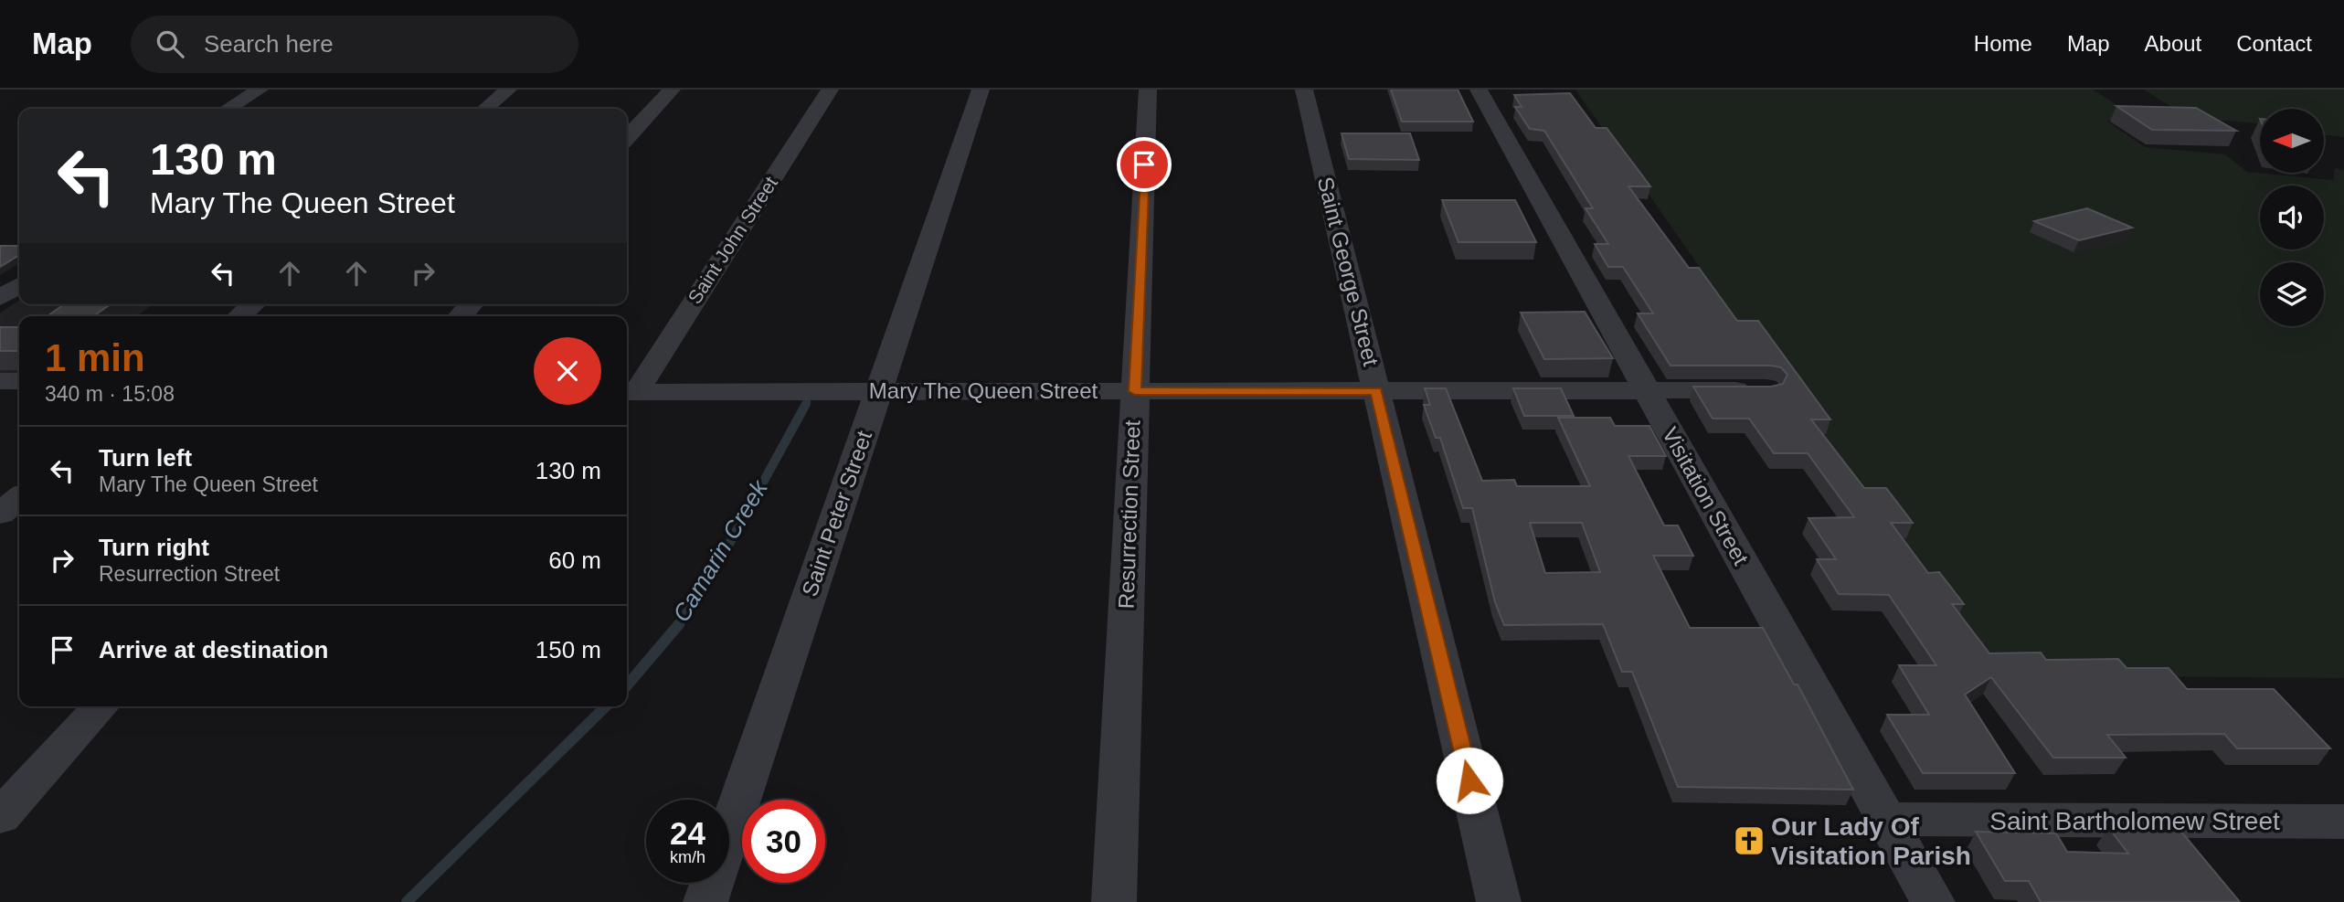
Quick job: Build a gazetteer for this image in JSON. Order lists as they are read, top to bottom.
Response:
{
  "streets": {
    "street": [
      "Saint John Street",
      "Saint George Street",
      "Mary The Queen Street",
      "Visitation Street",
      "Saint Peter Street",
      "Resurrection Street",
      "Saint Bartholomew Street"
    ]
  },
  "crossings": [
    ["Saint John Street", "Mary The Queen Street"],
    ["Saint George Street", "Mary The Queen Street"],
    ["Mary The Queen Street", "Visitation Street"],
    ["Mary The Queen Street", "Saint Peter Street"],
    ["Mary The Queen Street", "Resurrection Street"],
    ["Visitation Street", "Saint Bartholomew Street"]
  ],
  "water": ["Camarin Creek"],
  "places": {
    "church": ["Our Lady Of Visitation Parish"]
  },
  "north": "left",
  "page": {
    "header": "Map",
    "search": "Search here",
    "nav": [
      "Home",
      "Map",
      "About",
      "Contact"
    ],
    "turn": ["130 m", "Mary The Queen Street"],
    "heading": ["1 min", "340 m · 15:08"],
    "list": [
      {
        "name": "Turn left",
        "note": "Mary The Queen Street",
        "value": "130 m"
      },
      {
        "name": "Turn right",
        "note": "Resurrection Street",
        "value": "60 m"
      },
      {
        "name": "Arrive at destination",
        "value": "150 m"
      }
    ],
    "speed": "24 km/h",
    "limit": "30"
  }
}
